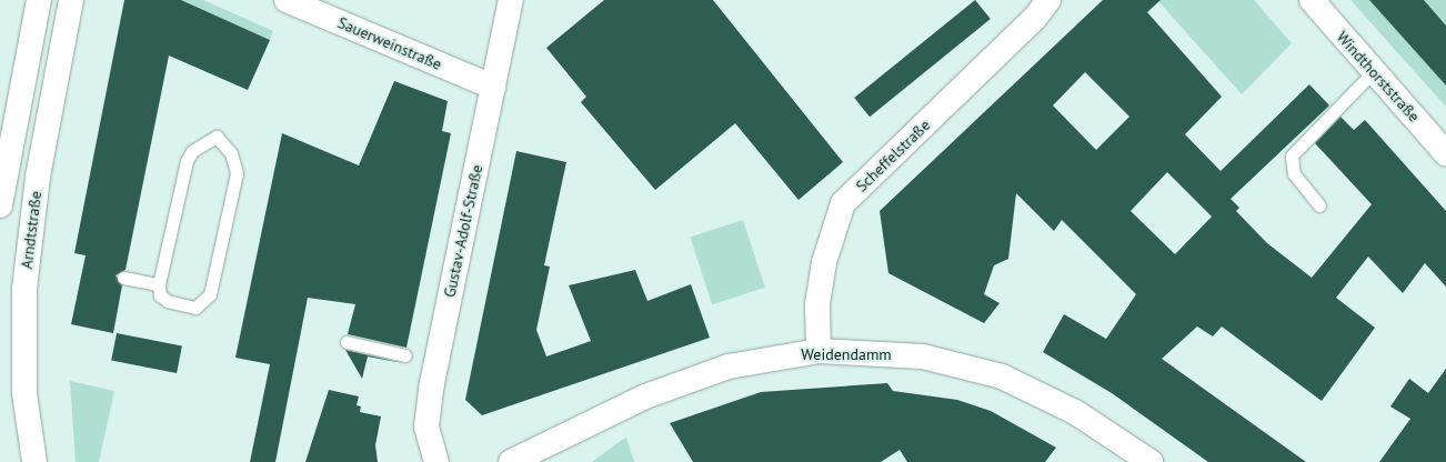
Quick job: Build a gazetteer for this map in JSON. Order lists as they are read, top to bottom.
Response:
{
  "streets": {
    "main road": [
      "Sauerweinstraße",
      "Windthorststraße",
      "Scheffelstraße",
      "Arndtstraße",
      "Gustav-Adolf-Straße",
      "Weidendamm"
    ]
  },
  "crossings": [
    ["Sauerweinstraße", "Gustav-Adolf-Straße"],
    ["Scheffelstraße", "Weidendamm"]
  ]
}
